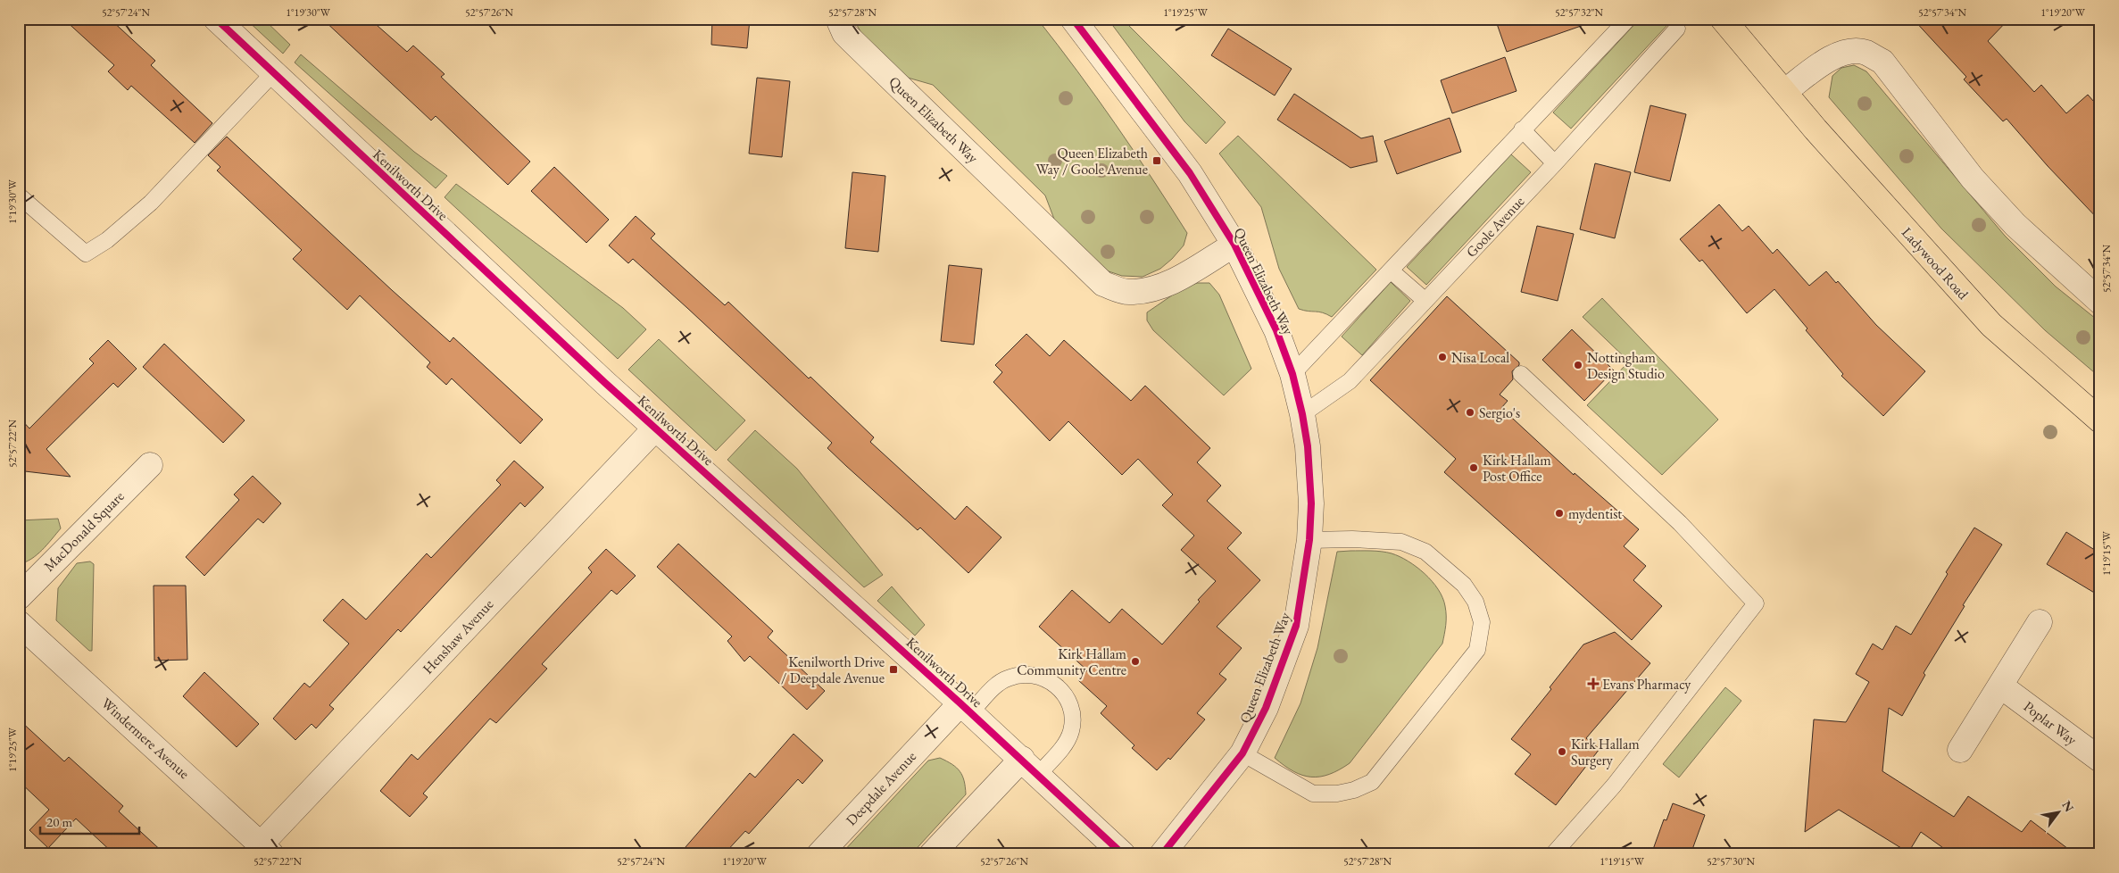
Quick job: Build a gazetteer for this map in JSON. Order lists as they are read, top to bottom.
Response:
{
  "streets": {
    "main road": ["Ladywood Road"],
    "street": [
      "Queen Elizabeth Way",
      "Kenilworth Drive",
      "MacDonald Square",
      "Henshaw Avenue",
      "Poplar Way",
      "Windermere Avenue",
      "Deepdale Avenue"
    ],
    "lane": ["Goole Avenue"]
  },
  "crossings": [
    ["Queen Elizabeth Way", "Goole Avenue"],
    ["Kenilworth Drive", "Henshaw Avenue"],
    ["Kenilworth Drive", "Deepdale Avenue"],
    ["Henshaw Avenue", "Windermere Avenue"]
  ],
  "places": {
    "transit": ["Queen Elizabeth Way / Goole Avenue", "Kenilworth Drive / Deepdale Avenue"],
    "other": [
      "Nisa Local",
      "Nottingham Design Studio",
      "Sergio's",
      "Kirk Hallam Post Office",
      "mydentist",
      "Kirk Hallam Community Centre",
      "Kirk Hallam Surgery"
    ],
    "health": ["Evans Pharmacy"]
  },
  "scale_bar": "20 m",
  "north": "top right",
  "coordinates": [
    "52°57'24\"N",
    "1°19'30\"W",
    "52°57'26\"N",
    "52°57'28\"N",
    "1°19'25\"W",
    "52°57'32\"N",
    "52°57'34\"N",
    "1°19'20\"W",
    "52°57'22\"N",
    "1°19'15\"W",
    "52°57'30\"N"
  ]
}
